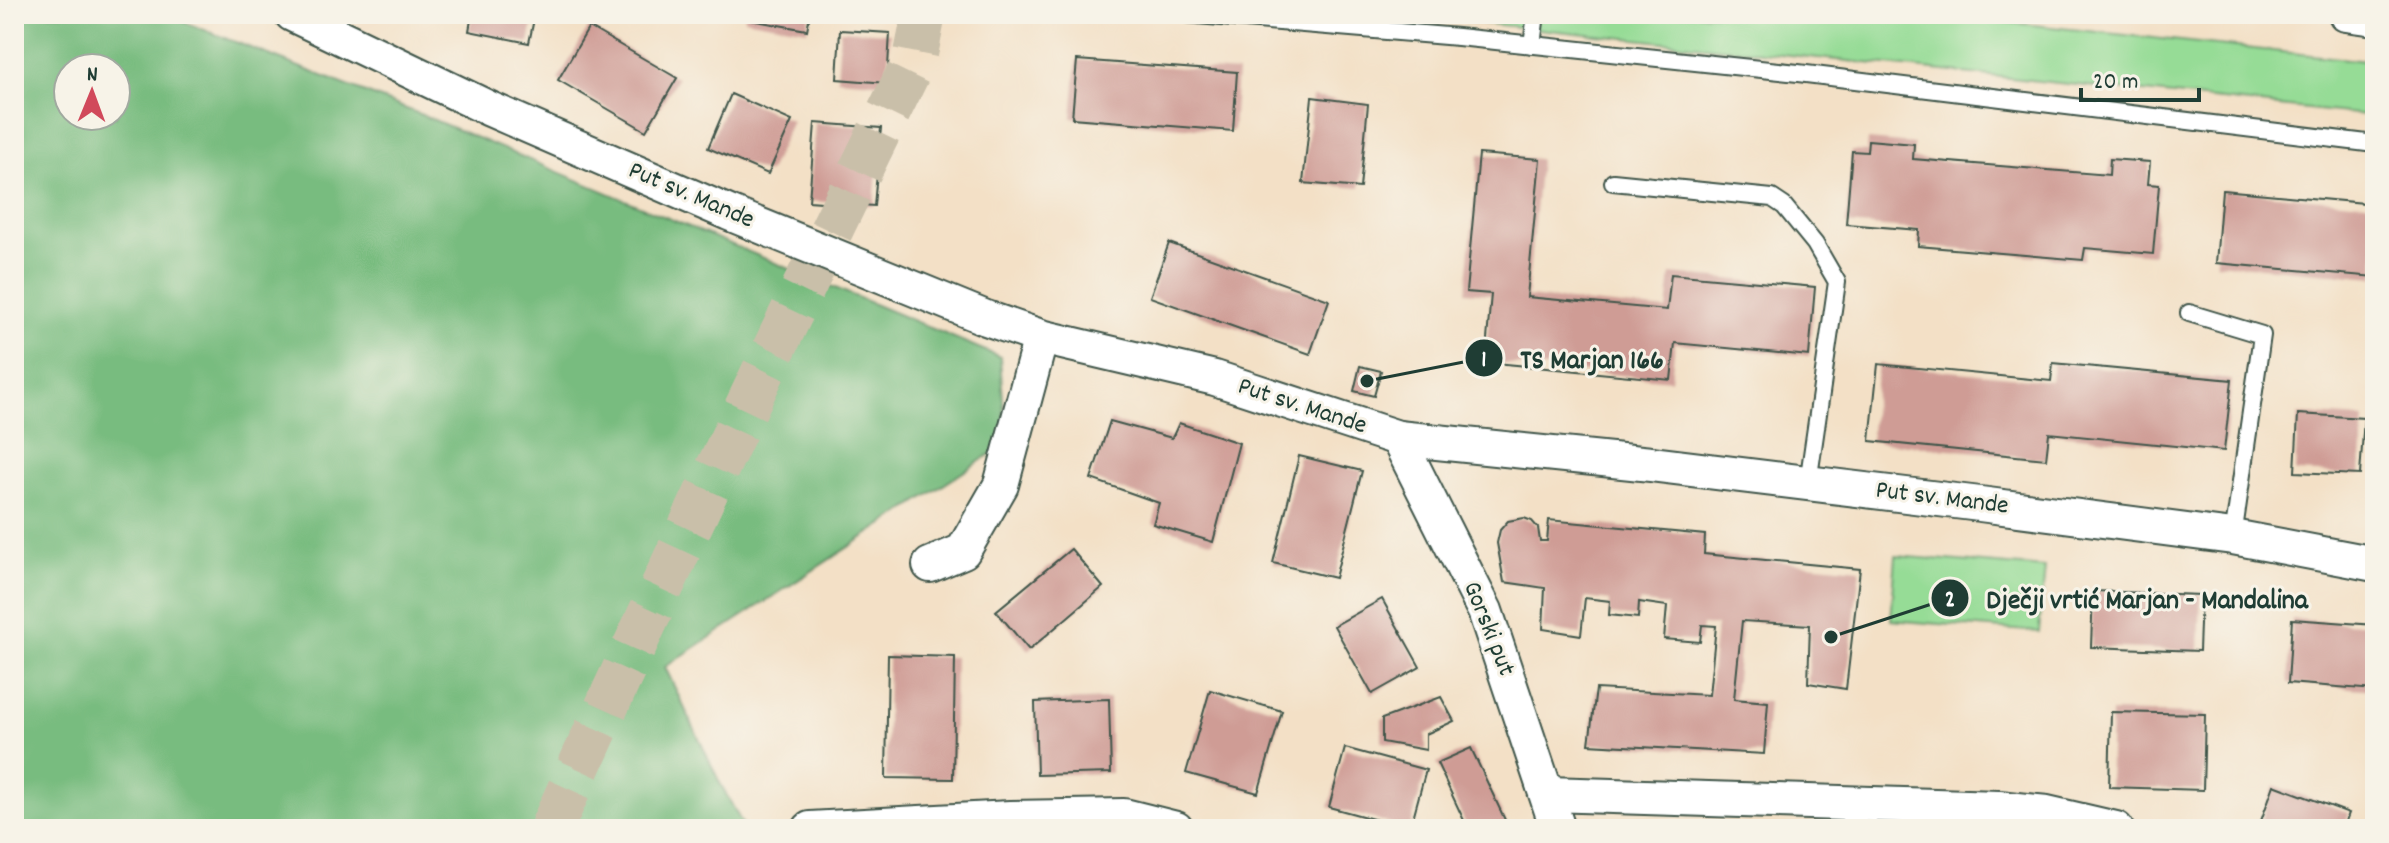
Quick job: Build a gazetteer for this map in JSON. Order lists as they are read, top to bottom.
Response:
{
  "streets": {
    "street": ["Put sv. Mande", "Gorski put"]
  },
  "crossings": [
    ["Put sv. Mande", "Gorski put"]
  ],
  "places": ["TS Marjan 166", "Dječji vrtić Marjan - Mandalina"],
  "scale_bar": "20 m",
  "north": "top"
}
